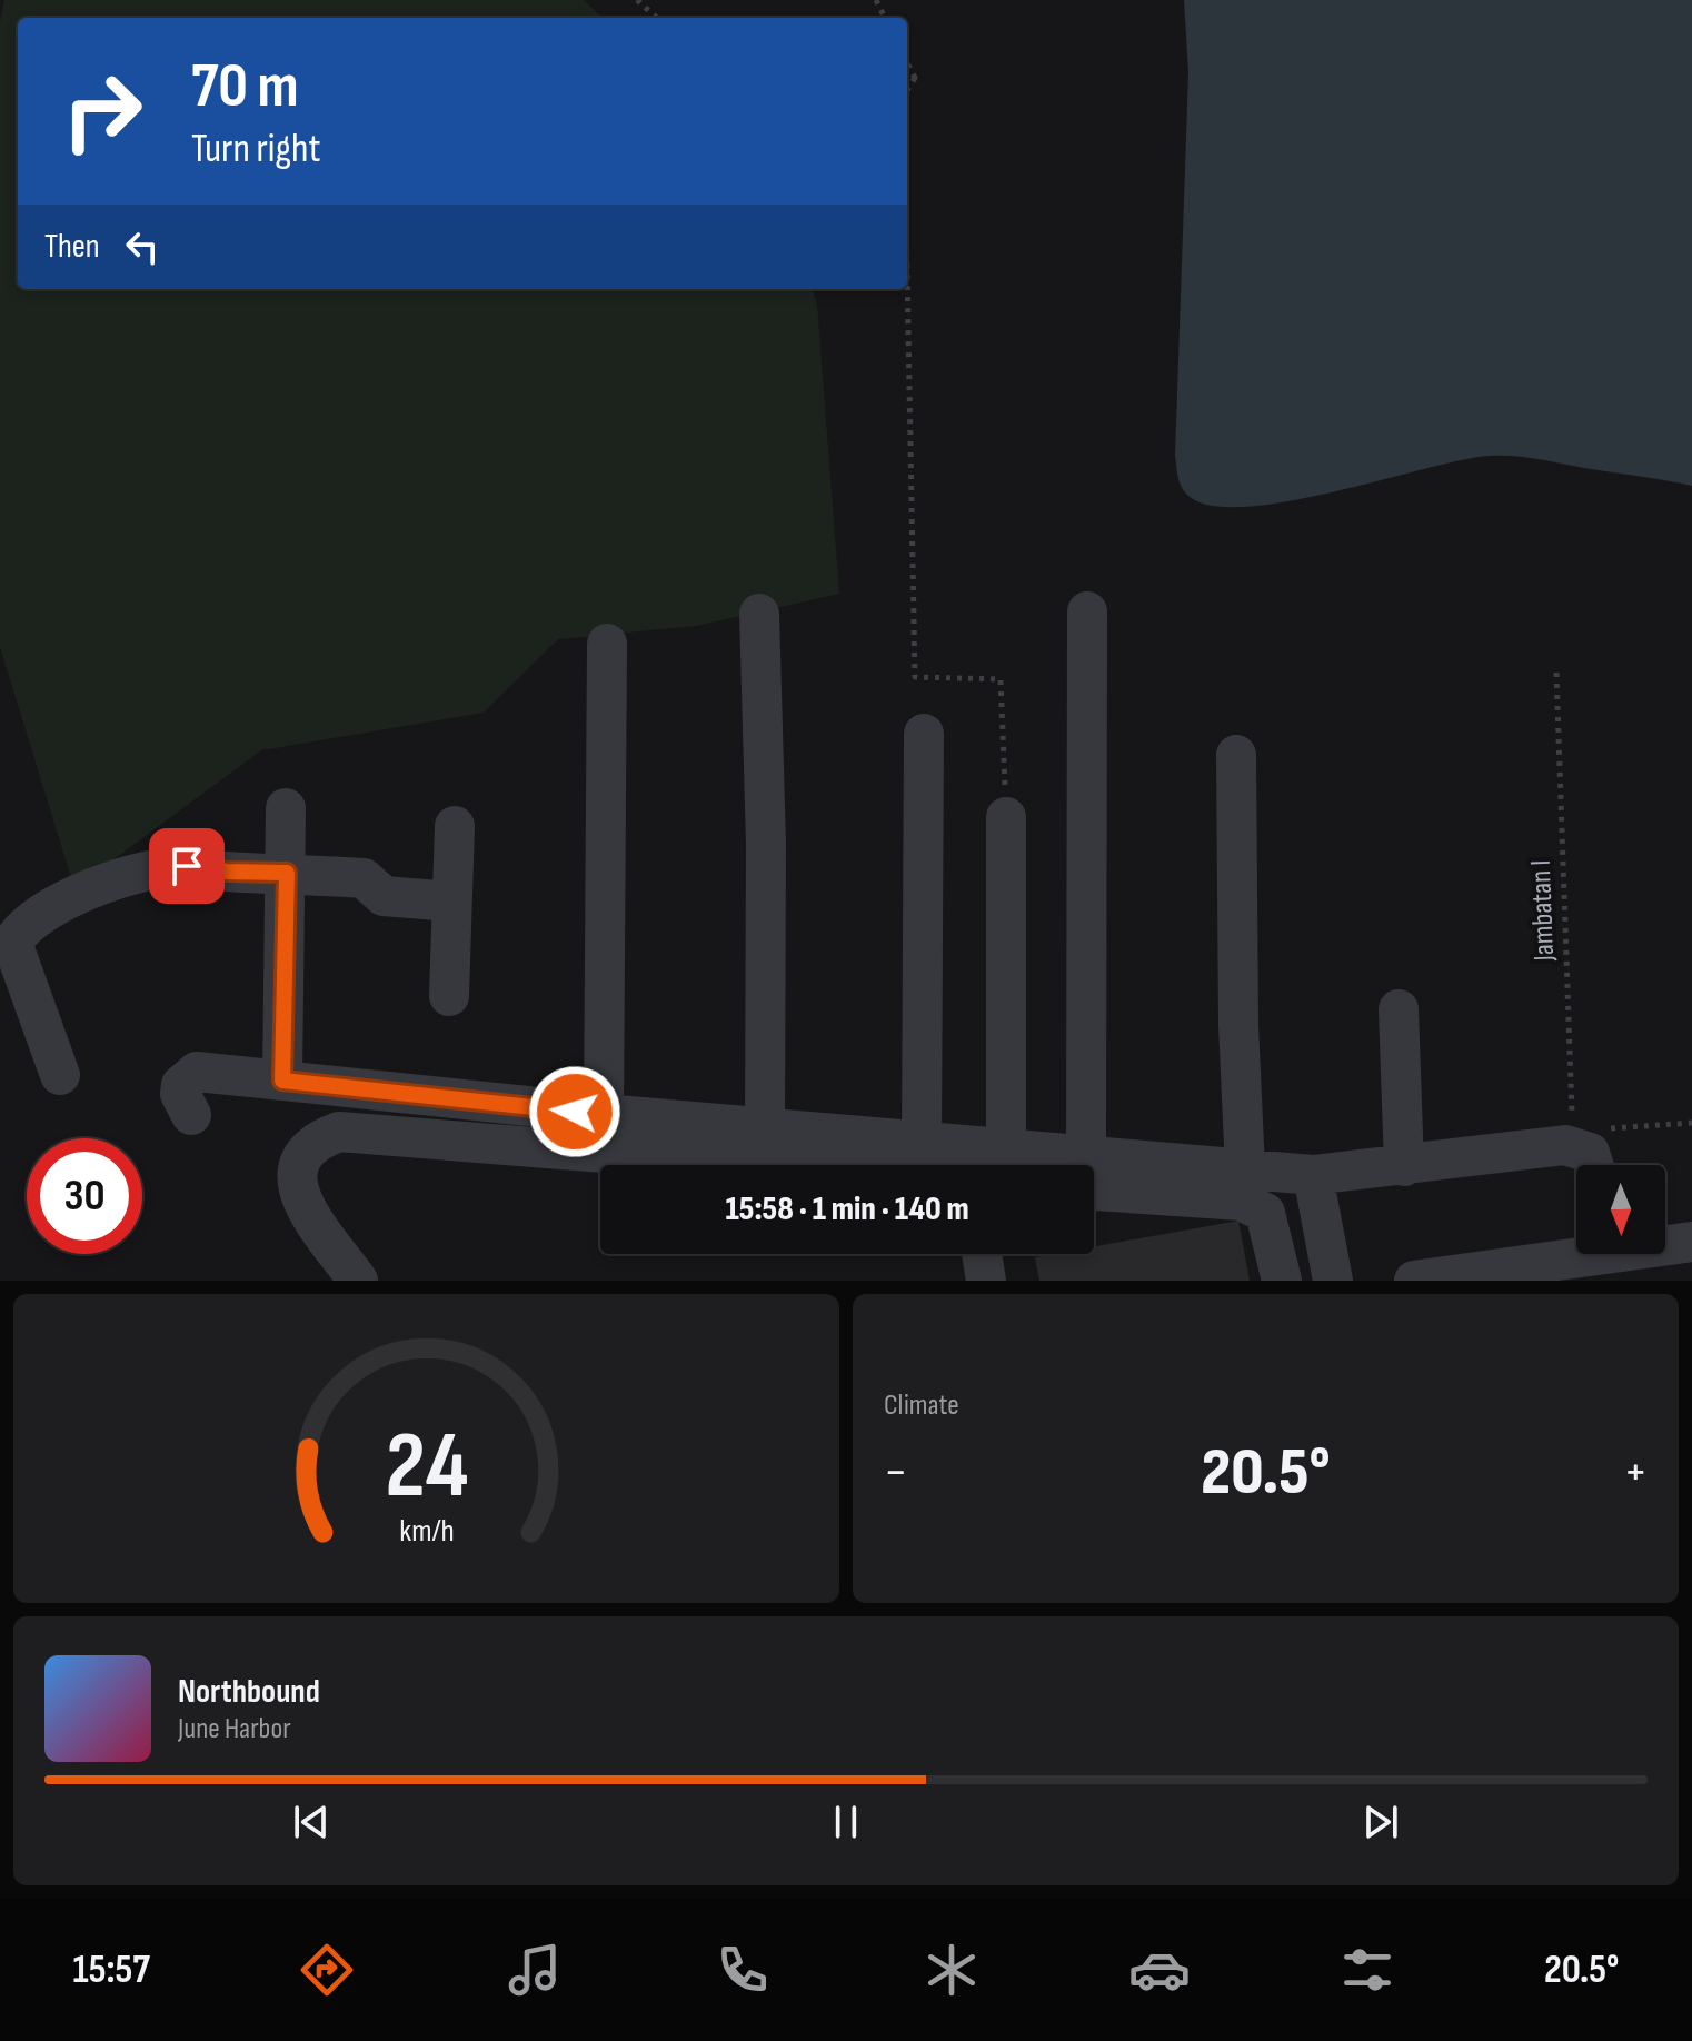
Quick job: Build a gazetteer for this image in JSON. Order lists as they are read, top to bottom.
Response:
{
  "streets": {
    "path": ["Jambatan I"]
  },
  "north": "bottom",
  "page": {
    "turn": ["70 m", "Turn right"],
    "then": "Then",
    "limit": "30",
    "trip": "15:58 · 1 min · 140 m",
    "tile": "Climate",
    "heat": ["−", "20.5°", "+"],
    "song": ["Northbound", "June Harbor"],
    "tabs": ["15:57", "20.5°"],
    "gauge": ["24", "km/h"]
  }
}
